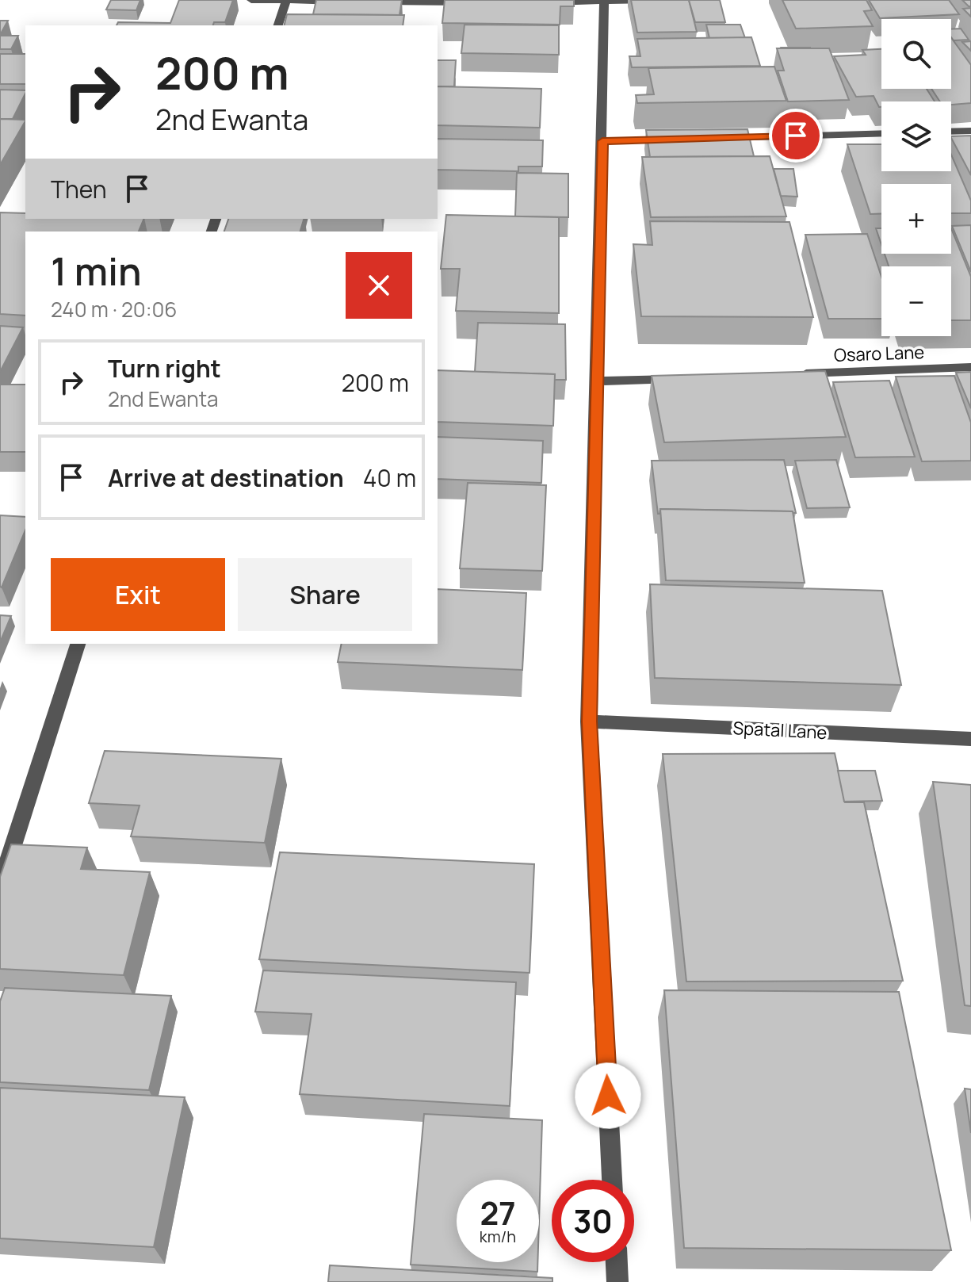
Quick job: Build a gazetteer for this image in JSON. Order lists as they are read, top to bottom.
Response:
{
  "streets": {
    "street": ["Osaro Lane", "Spatal Lane"]
  },
  "page": {
    "map_buttons": ["+", "−"],
    "turn": ["200 m", "2nd Ewanta"],
    "then": "Then",
    "heading": ["1 min", "240 m · 20:06"],
    "list": [
      {
        "name": "Turn right",
        "note": "2nd Ewanta",
        "value": "200 m"
      },
      {
        "name": "Arrive at destination",
        "value": "40 m"
      }
    ],
    "buttons": ["Exit", "Share"],
    "speed": "27 km/h",
    "limit": "30"
  }
}
